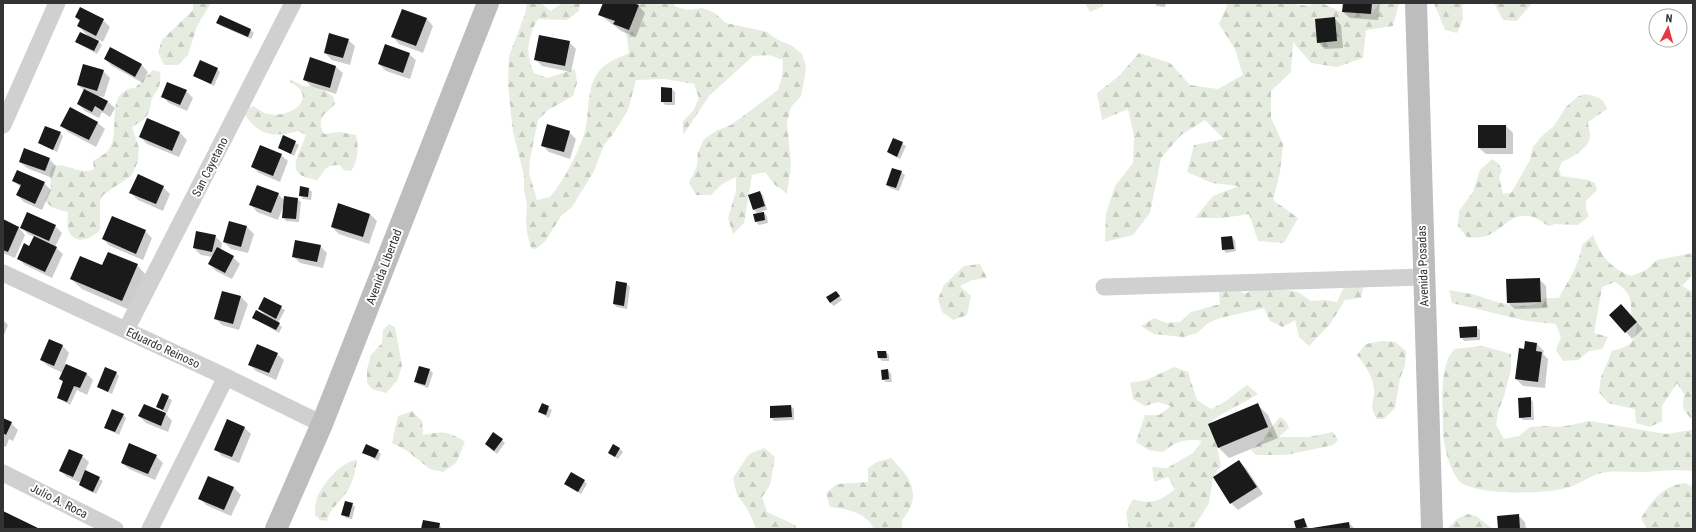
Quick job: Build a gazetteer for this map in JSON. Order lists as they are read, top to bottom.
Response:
{
  "streets": {
    "main road": ["Avenida Posadas", "Avenida Libertad"],
    "street": ["San Cayetano", "Eduardo Reinoso", "Julio A. Roca"]
  },
  "crossings": [
    ["San Cayetano", "Eduardo Reinoso"],
    ["Avenida Libertad", "Eduardo Reinoso"]
  ],
  "north": "top"
}
